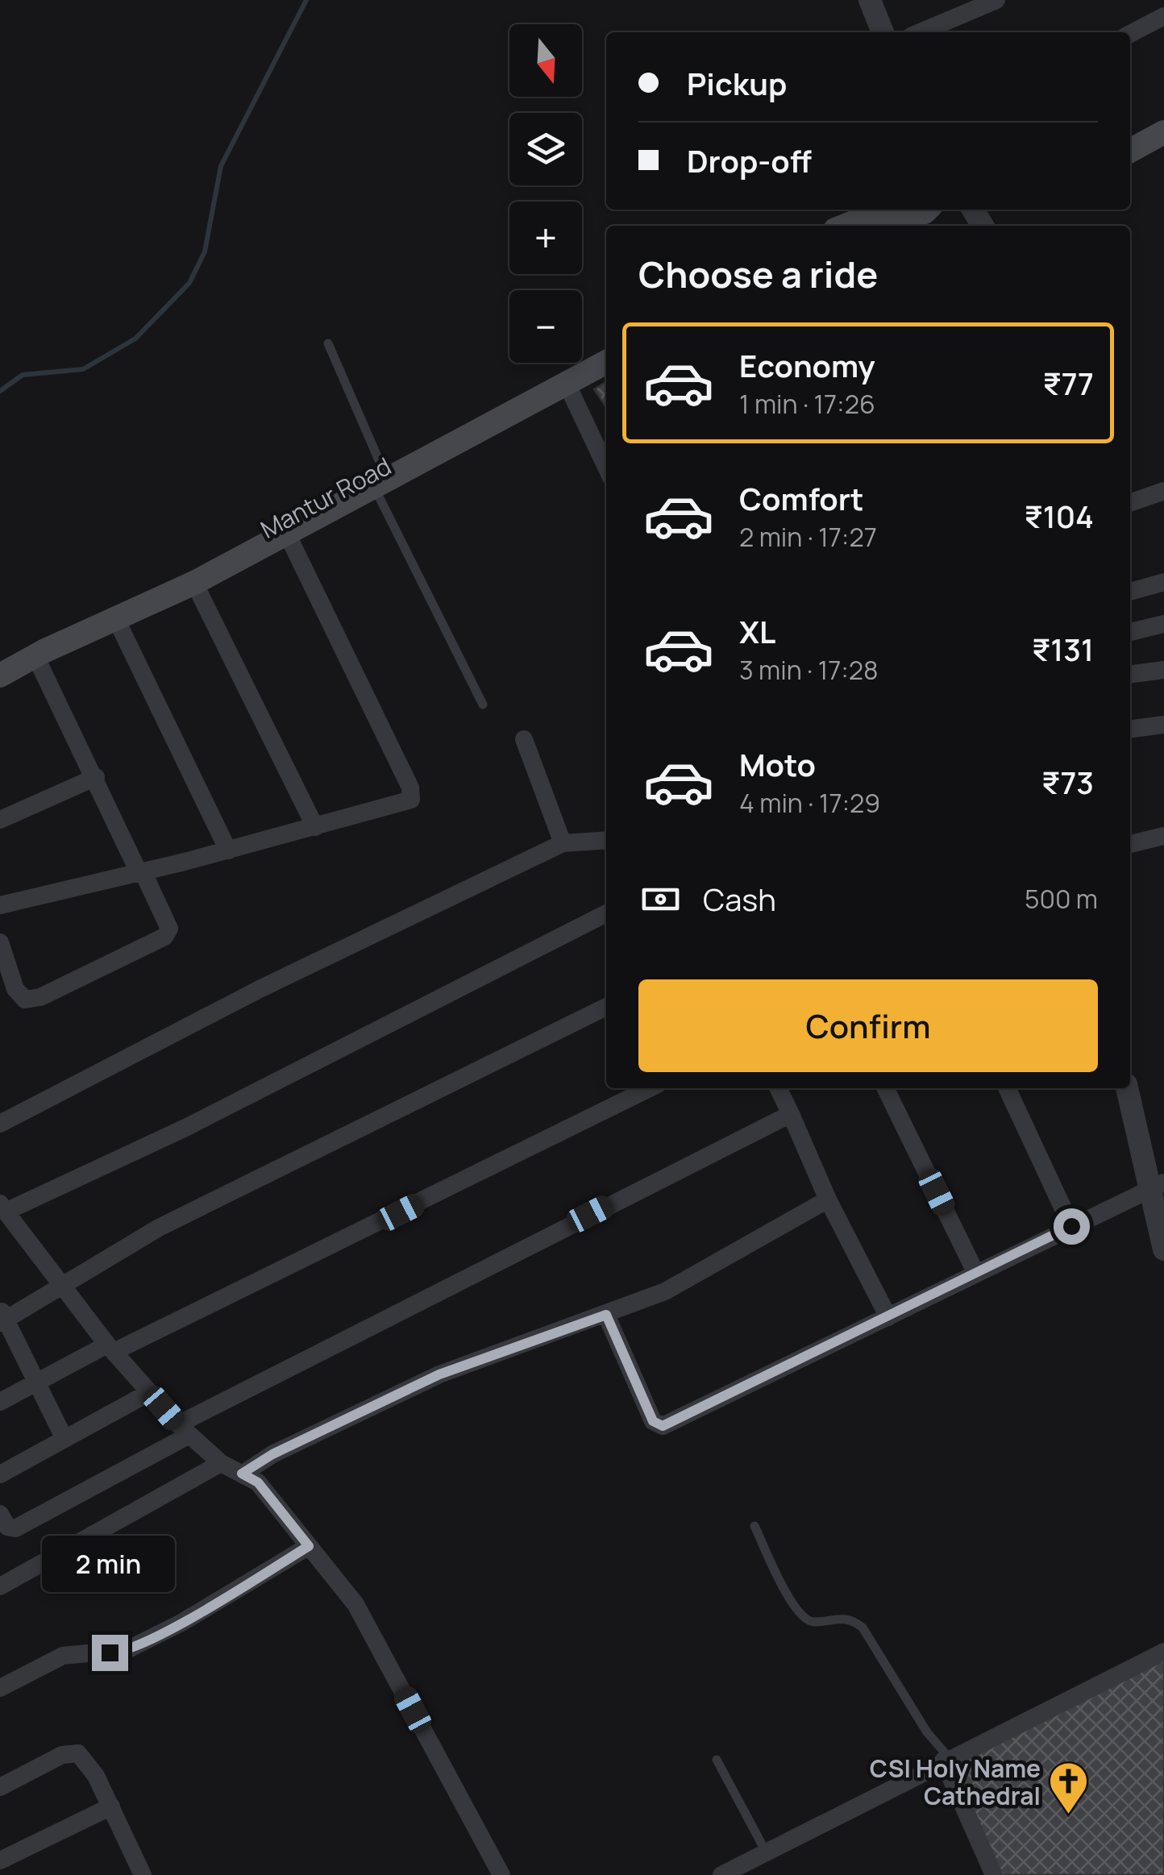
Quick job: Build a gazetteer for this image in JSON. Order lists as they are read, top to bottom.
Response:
{
  "streets": {
    "main road": ["Mantur Road"]
  },
  "places": {
    "church": ["CSI Holy Name Cathedral"]
  },
  "north": "bottom",
  "page": {
    "map_buttons": ["+", "−"],
    "banner": ["Pickup", "Drop-off"],
    "heading": "Choose a ride",
    "list": [
      {
        "name": "Economy",
        "note": "1 min · 17:26",
        "value": "₹77"
      },
      {
        "name": "Comfort",
        "note": "2 min · 17:27",
        "value": "₹104"
      },
      {
        "name": "XL",
        "note": "3 min · 17:28",
        "value": "₹131"
      },
      {
        "name": "Moto",
        "note": "4 min · 17:29",
        "value": "₹73"
      }
    ],
    "pay": ["Cash", "500 m"],
    "buttons": "Confirm",
    "bubble": "2 min"
  }
}
